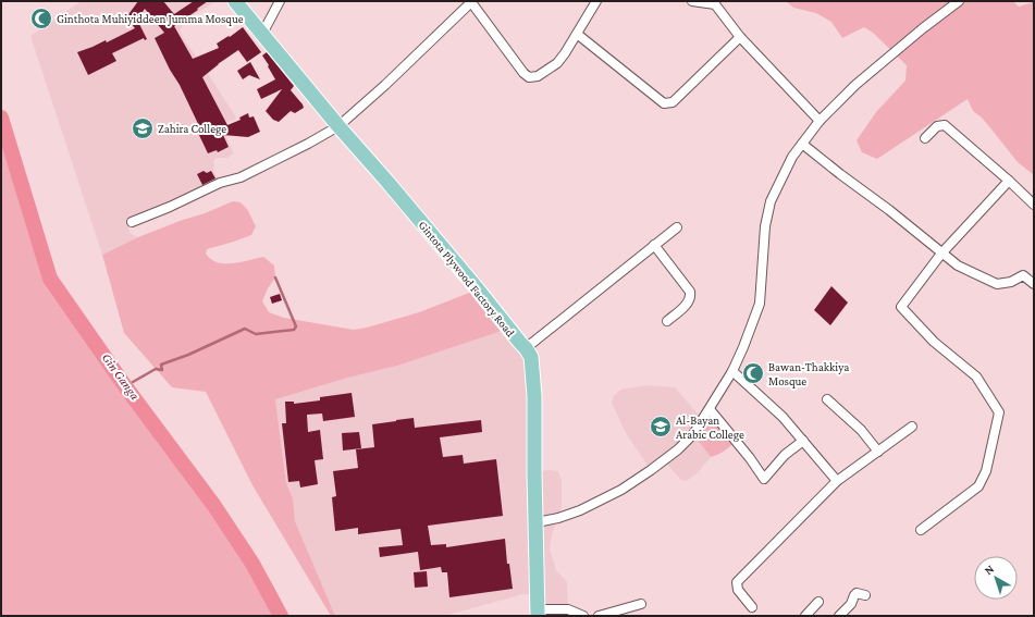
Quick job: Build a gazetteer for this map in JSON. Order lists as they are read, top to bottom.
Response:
{
  "streets": {
    "main road": ["Gintota Plywood Factory Road"]
  },
  "water": ["Gin Ganga"],
  "places": {
    "mosque": ["Ginthota Muhiyiddeen Jumma Mosque", "Bawan-Thakkiya Mosque"],
    "school or university": ["Zahira College", "Al-Bayan Arabic College"]
  },
  "north": "top left"
}
